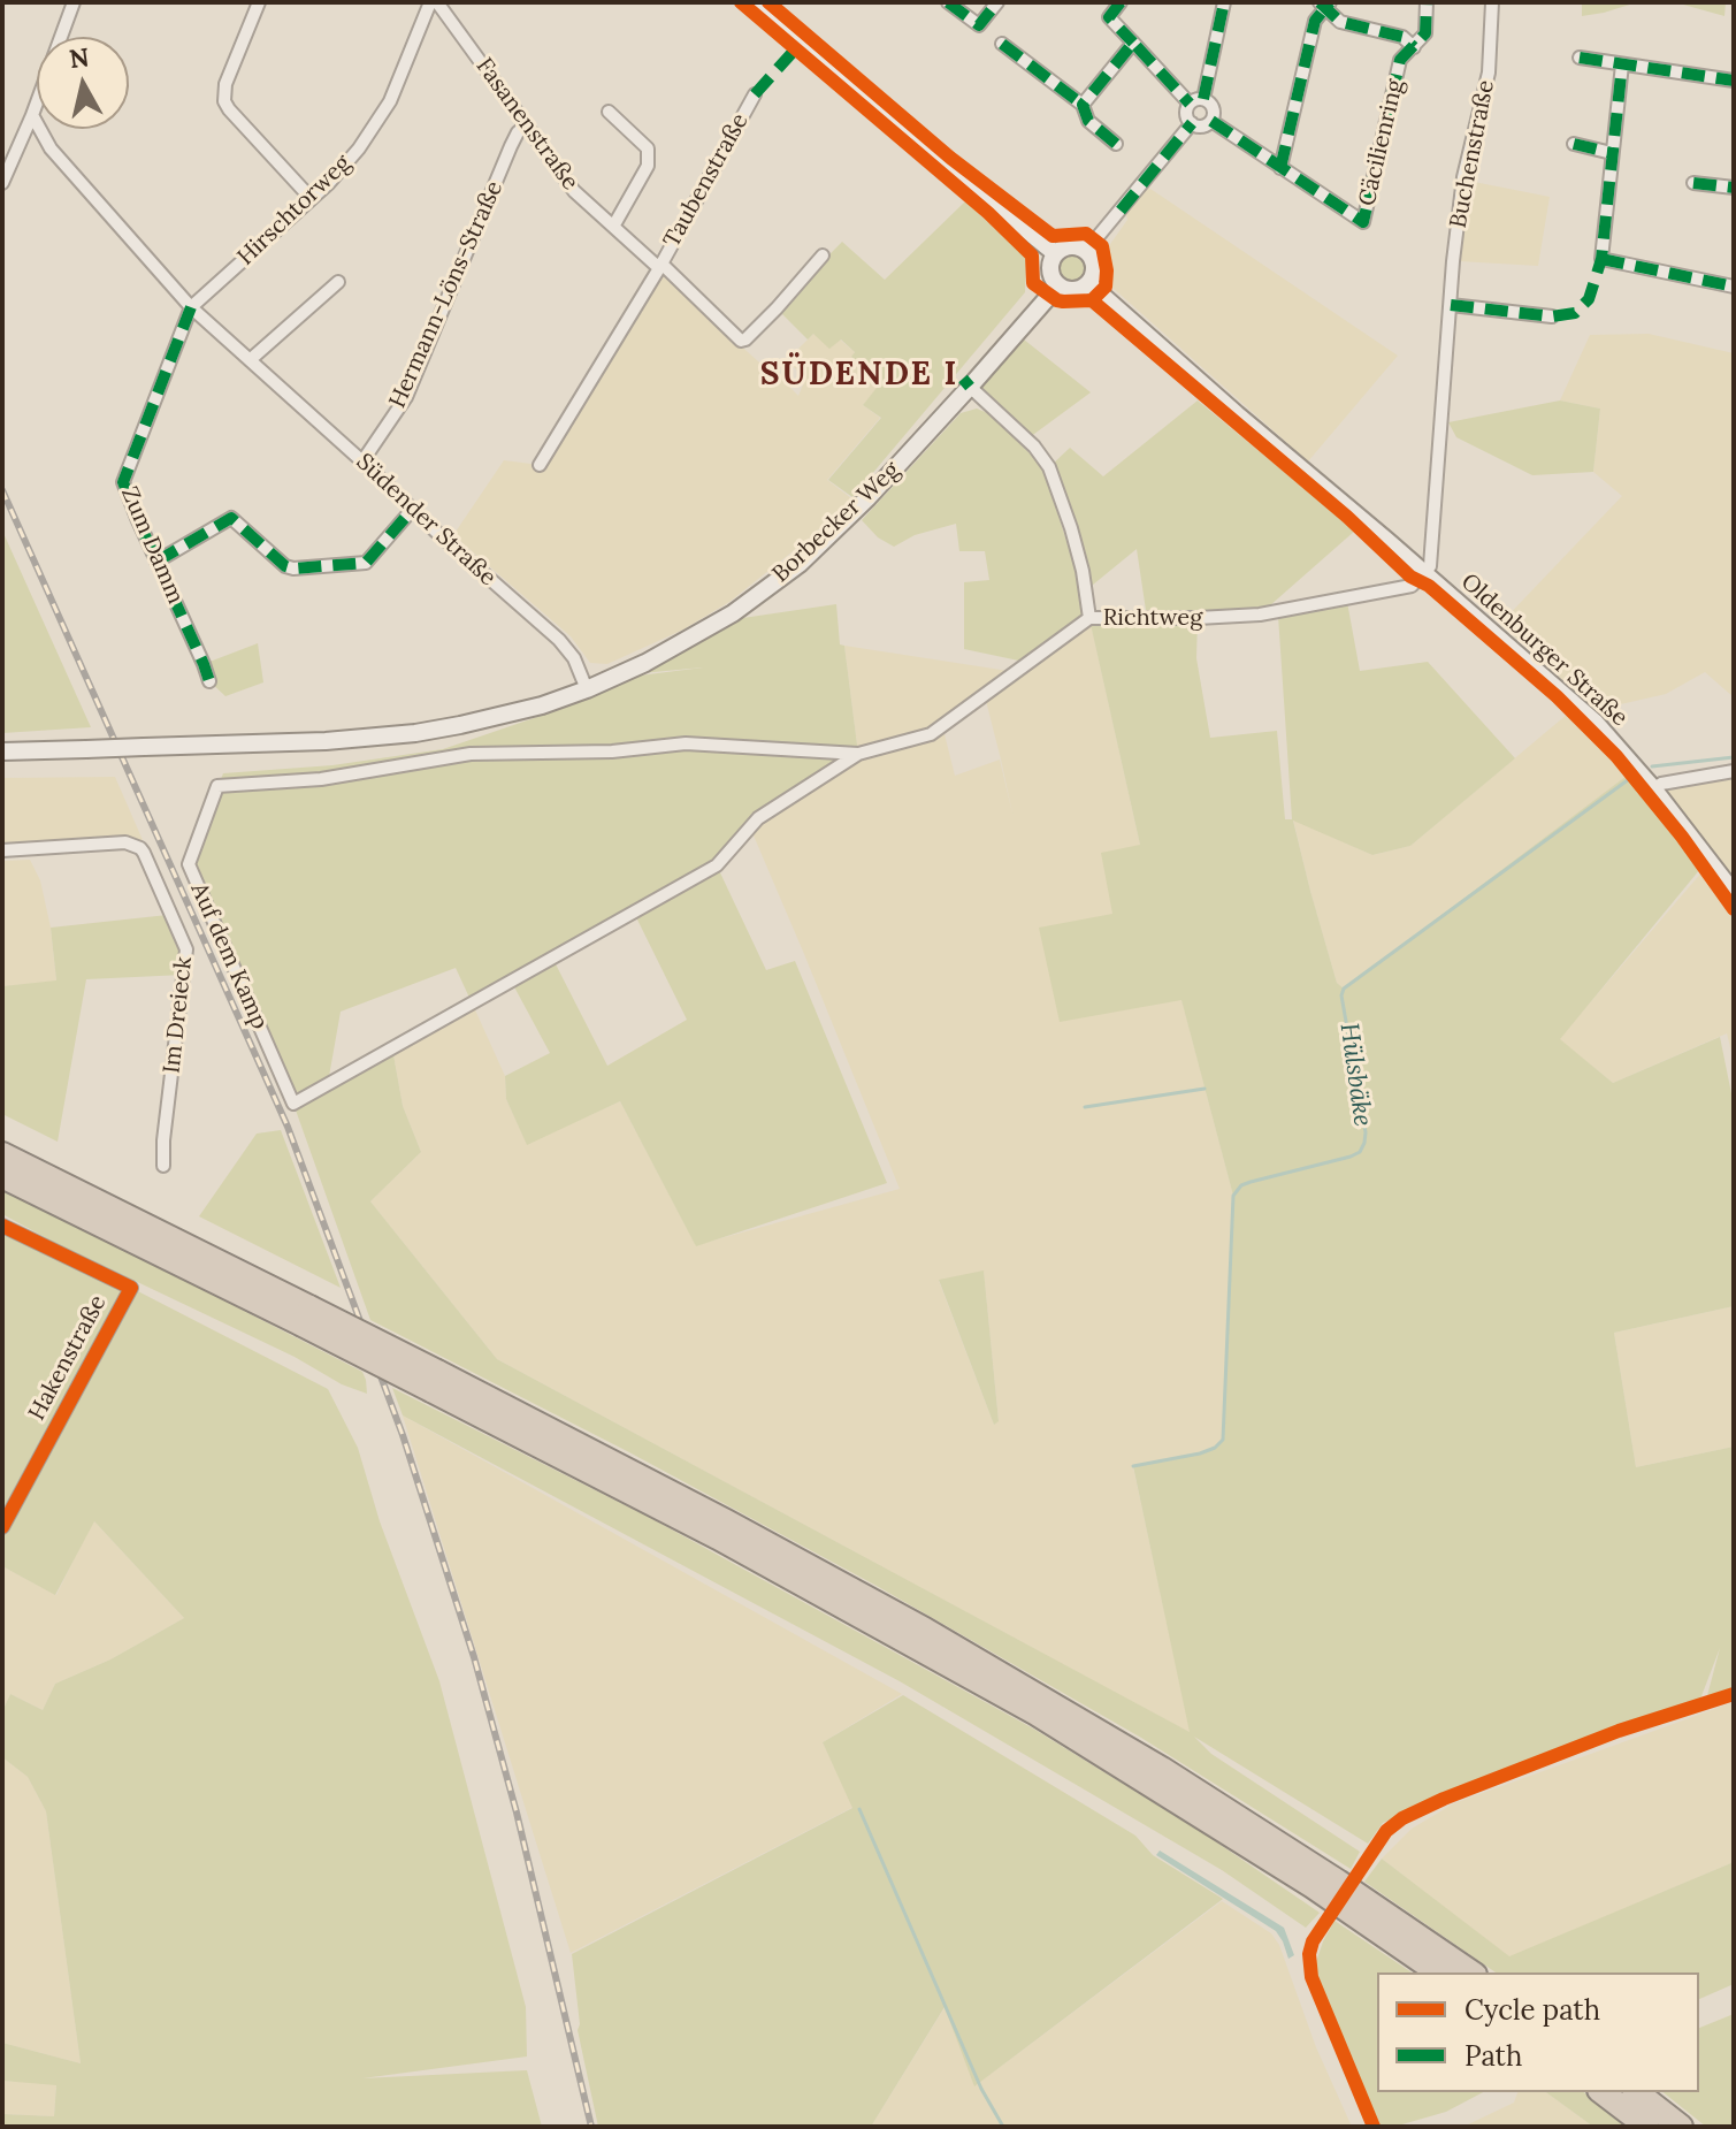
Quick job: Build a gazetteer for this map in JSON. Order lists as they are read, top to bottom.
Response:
{
  "streets": {
    "street": [
      "Fasanenstraße",
      "Cäcilienring",
      "Buchenstraße",
      "Taubenstraße",
      "Hirschtorweg",
      "Hermann-Löns-Straße",
      "Südender Straße",
      "Borbecker Weg",
      "Zum Damm",
      "Richtweg",
      "Oldenburger Straße",
      "Auf dem Kamp",
      "Im Dreieck",
      "Hakenstraße"
    ]
  },
  "crossings": [
    ["Fasanenstraße", "Taubenstraße"],
    ["Fasanenstraße", "Hirschtorweg"],
    ["Fasanenstraße", "Hermann-Löns-Straße"],
    ["Buchenstraße", "Richtweg"],
    ["Buchenstraße", "Oldenburger Straße"],
    ["Hirschtorweg", "Südender Straße"],
    ["Hirschtorweg", "Zum Damm"],
    ["Hermann-Löns-Straße", "Südender Straße"],
    ["Südender Straße", "Borbecker Weg"],
    ["Südender Straße", "Zum Damm"],
    ["Borbecker Weg", "Oldenburger Straße"],
    ["Richtweg", "Oldenburger Straße"],
    ["Richtweg", "Auf dem Kamp"]
  ],
  "districts": ["SÜDENDE I"],
  "water": ["Hülsbäke"],
  "legend": ["Cycle path", "Path"],
  "north": "top"
}
